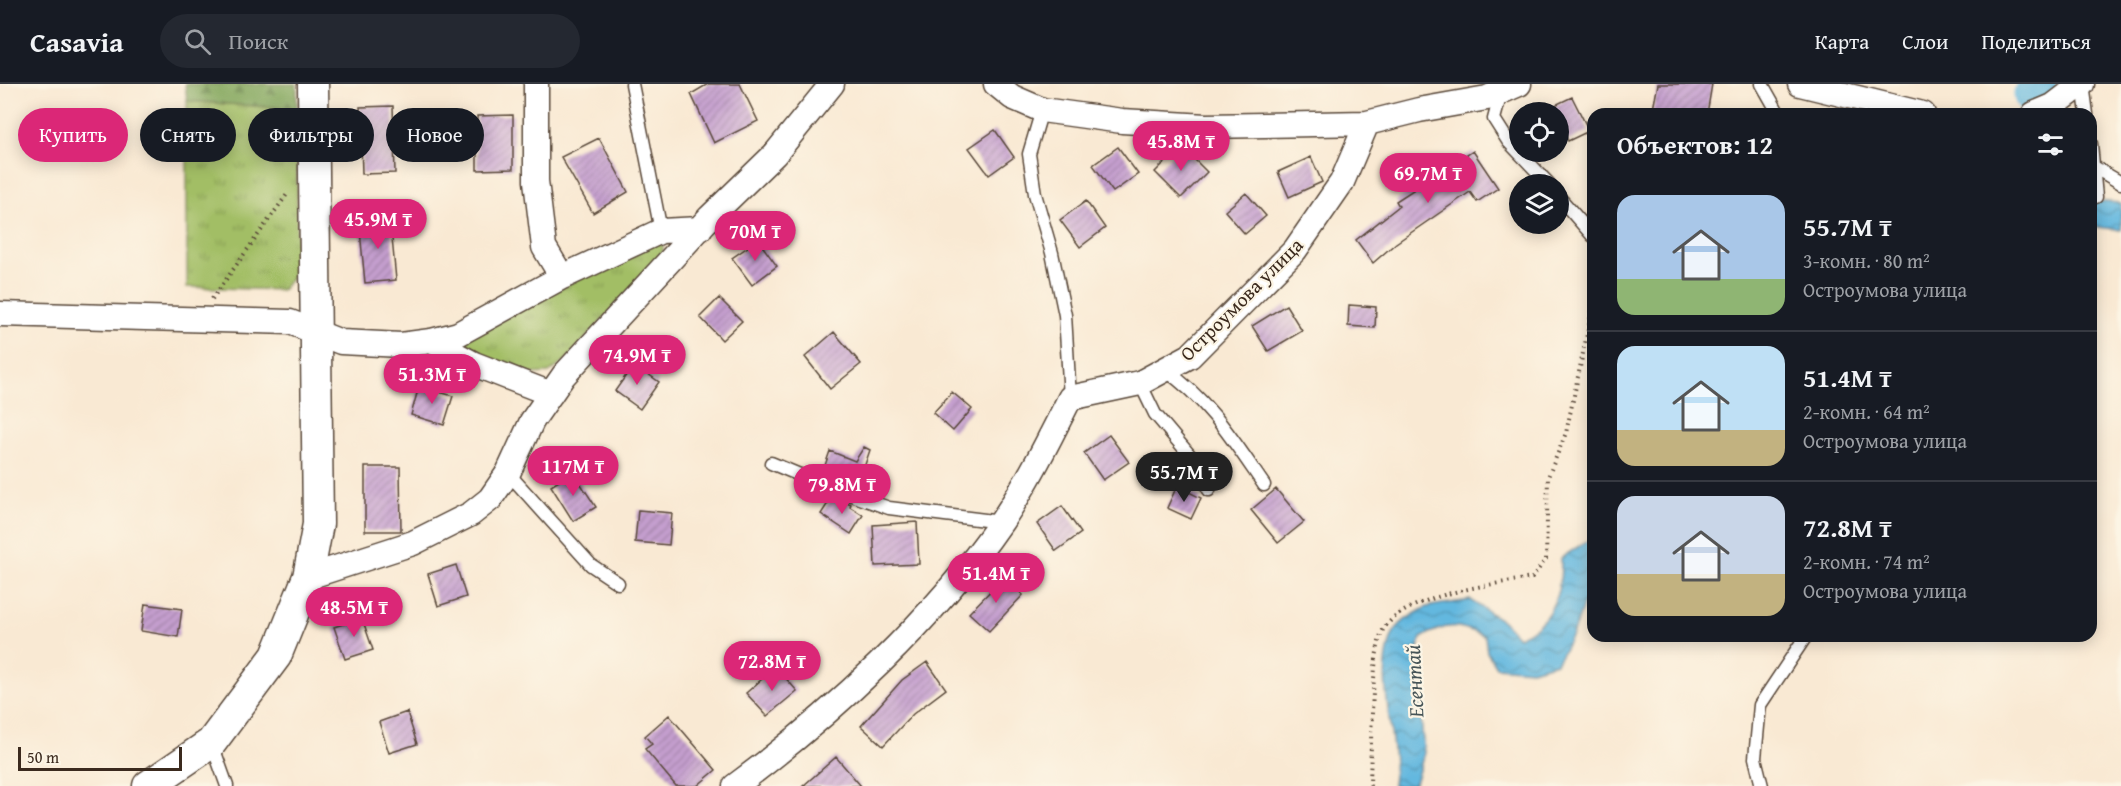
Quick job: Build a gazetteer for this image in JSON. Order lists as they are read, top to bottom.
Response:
{
  "streets": {
    "street": ["Остроумова улица"]
  },
  "water": ["Есентай"],
  "scale_bar": "50 m",
  "page": {
    "header": "Casavia",
    "search": "Поиск",
    "nav": ["Карта", "Слои", "Поделиться"],
    "chip": [
      "Купить",
      "Снять",
      "Фильтры",
      "Новое"
    ],
    "heading": "Объектов: 12",
    "price": [
      "45.8M ₸",
      "69.7M ₸",
      "45.9M ₸",
      "70M ₸",
      "74.9M ₸",
      "51.3M ₸",
      "117M ₸",
      "55.7M ₸",
      "79.8M ₸",
      "51.4M ₸",
      "48.5M ₸",
      "72.8M ₸"
    ],
    "list": [
      {
        "name": "55.7M ₸",
        "note": "3-комн. · 80 m² · Остроумова улица"
      },
      {
        "name": "51.4M ₸",
        "note": "2-комн. · 64 m² · Остроумова улица"
      },
      {
        "name": "72.8M ₸",
        "note": "2-комн. · 74 m² · Остроумова улица"
      }
    ],
    "scale": "50 m"
  }
}
